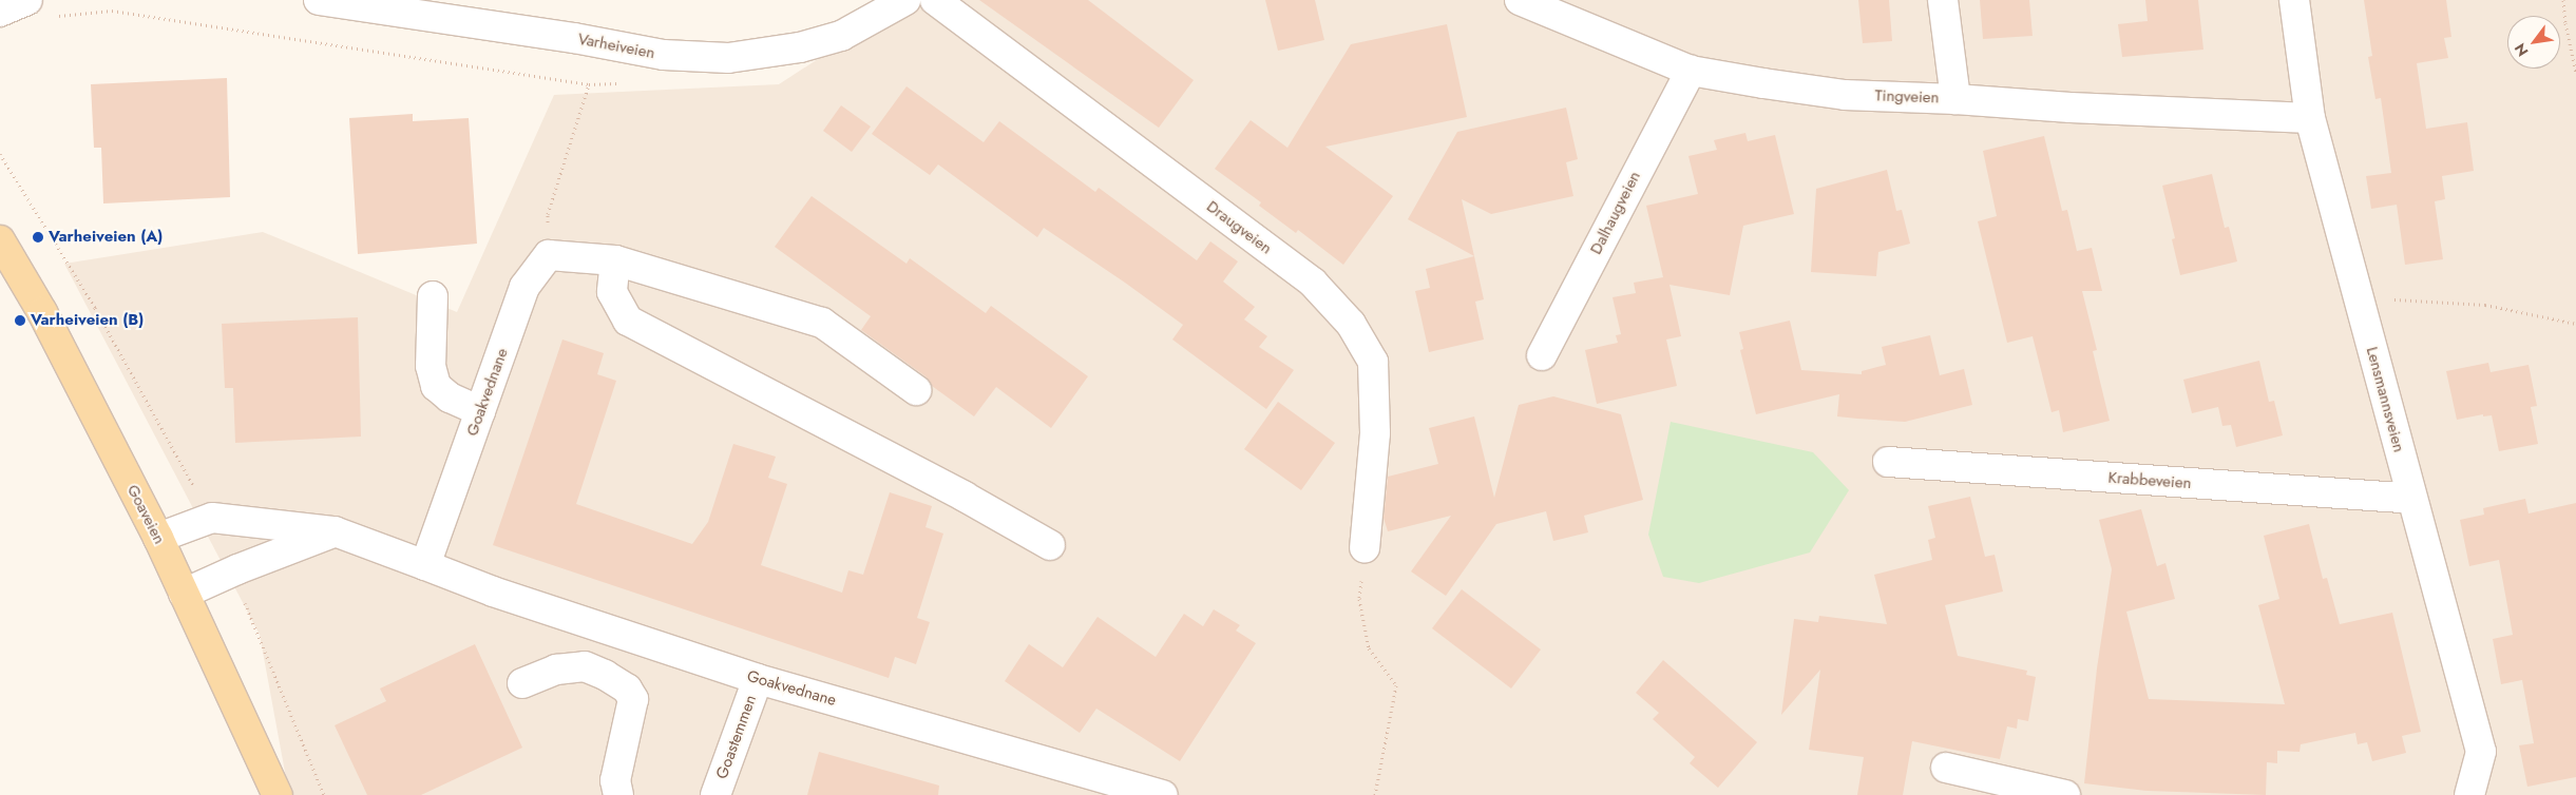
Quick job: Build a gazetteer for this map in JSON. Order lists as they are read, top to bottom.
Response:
{
  "streets": {
    "main road": ["Goaveien"],
    "street": [
      "Varheiveien",
      "Tingveien",
      "Dalhaugveien",
      "Draugveien",
      "Goakvednane",
      "Lensmannsveien",
      "Krabbeveien",
      "Goastemmen"
    ]
  },
  "crossings": [
    ["Tingveien", "Dalhaugveien"],
    ["Tingveien", "Lensmannsveien"],
    ["Goakvednane", "Goaveien"],
    ["Goakvednane", "Goastemmen"],
    ["Lensmannsveien", "Krabbeveien"]
  ],
  "places": ["Varheiveien (A)", "Varheiveien (B)"],
  "north": "bottom left"
}
